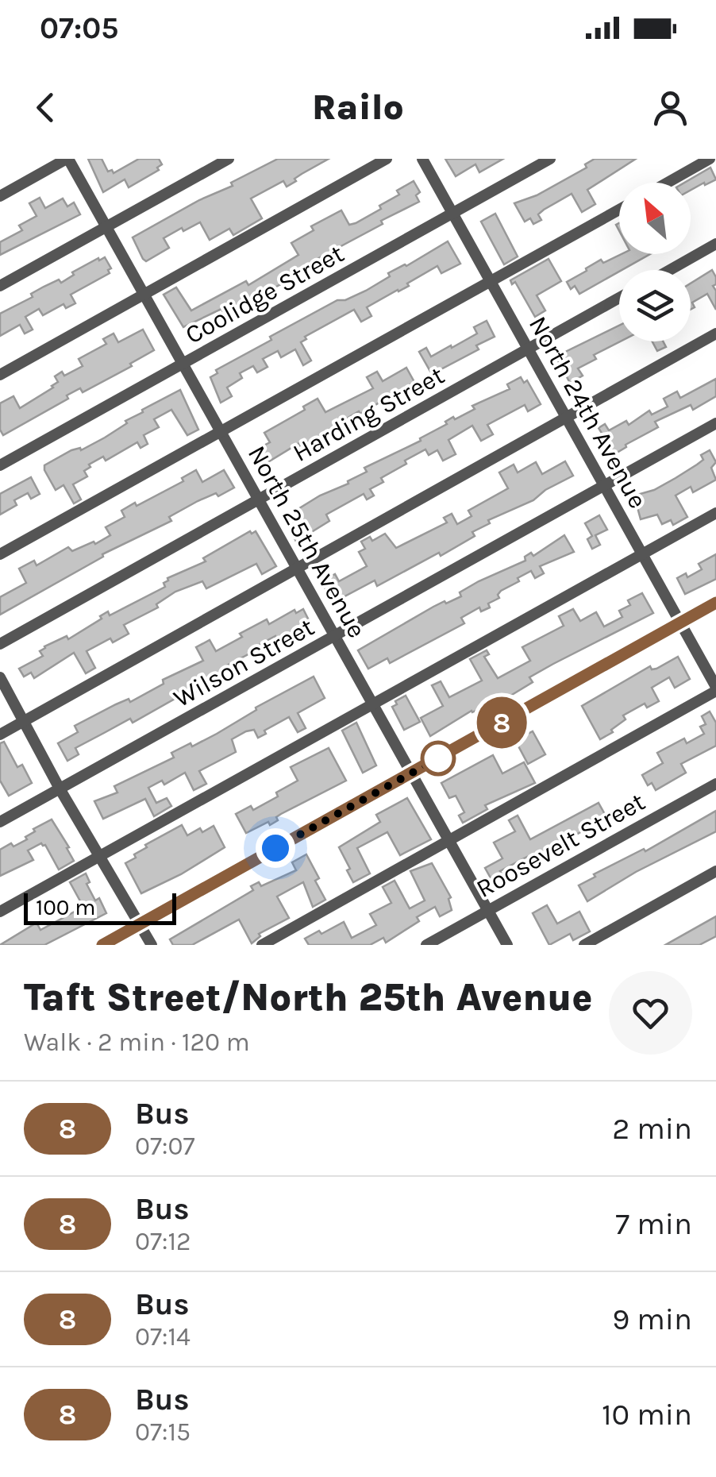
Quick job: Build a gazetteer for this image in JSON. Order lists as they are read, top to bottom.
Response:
{
  "streets": {
    "street": [
      "Coolidge Street",
      "North 24th Avenue",
      "Harding Street",
      "North 25th Avenue",
      "Wilson Street",
      "Roosevelt Street"
    ]
  },
  "crossings": [
    ["Coolidge Street", "North 24th Avenue"],
    ["Coolidge Street", "North 25th Avenue"],
    ["North 24th Avenue", "Harding Street"],
    ["North 24th Avenue", "Wilson Street"],
    ["Harding Street", "North 25th Avenue"],
    ["North 25th Avenue", "Wilson Street"],
    ["North 25th Avenue", "Roosevelt Street"]
  ],
  "lines": ["bus line 8"],
  "scale_bar": "100 m",
  "north": "top left",
  "page": {
    "status": "07:05",
    "header": "Railo",
    "on_map": "8",
    "scale": "100 m",
    "heading": ["Taft Street/North 25th Avenue", "Walk · 2 min · 120 m"],
    "list": [
      {
        "mark": "8",
        "name": "Bus",
        "note": "07:07",
        "value": "2 min"
      },
      {
        "mark": "8",
        "name": "Bus",
        "note": "07:12",
        "value": "7 min"
      },
      {
        "mark": "8",
        "name": "Bus",
        "note": "07:14",
        "value": "9 min"
      },
      {
        "mark": "8",
        "name": "Bus",
        "note": "07:15",
        "value": "10 min"
      }
    ]
  }
}
